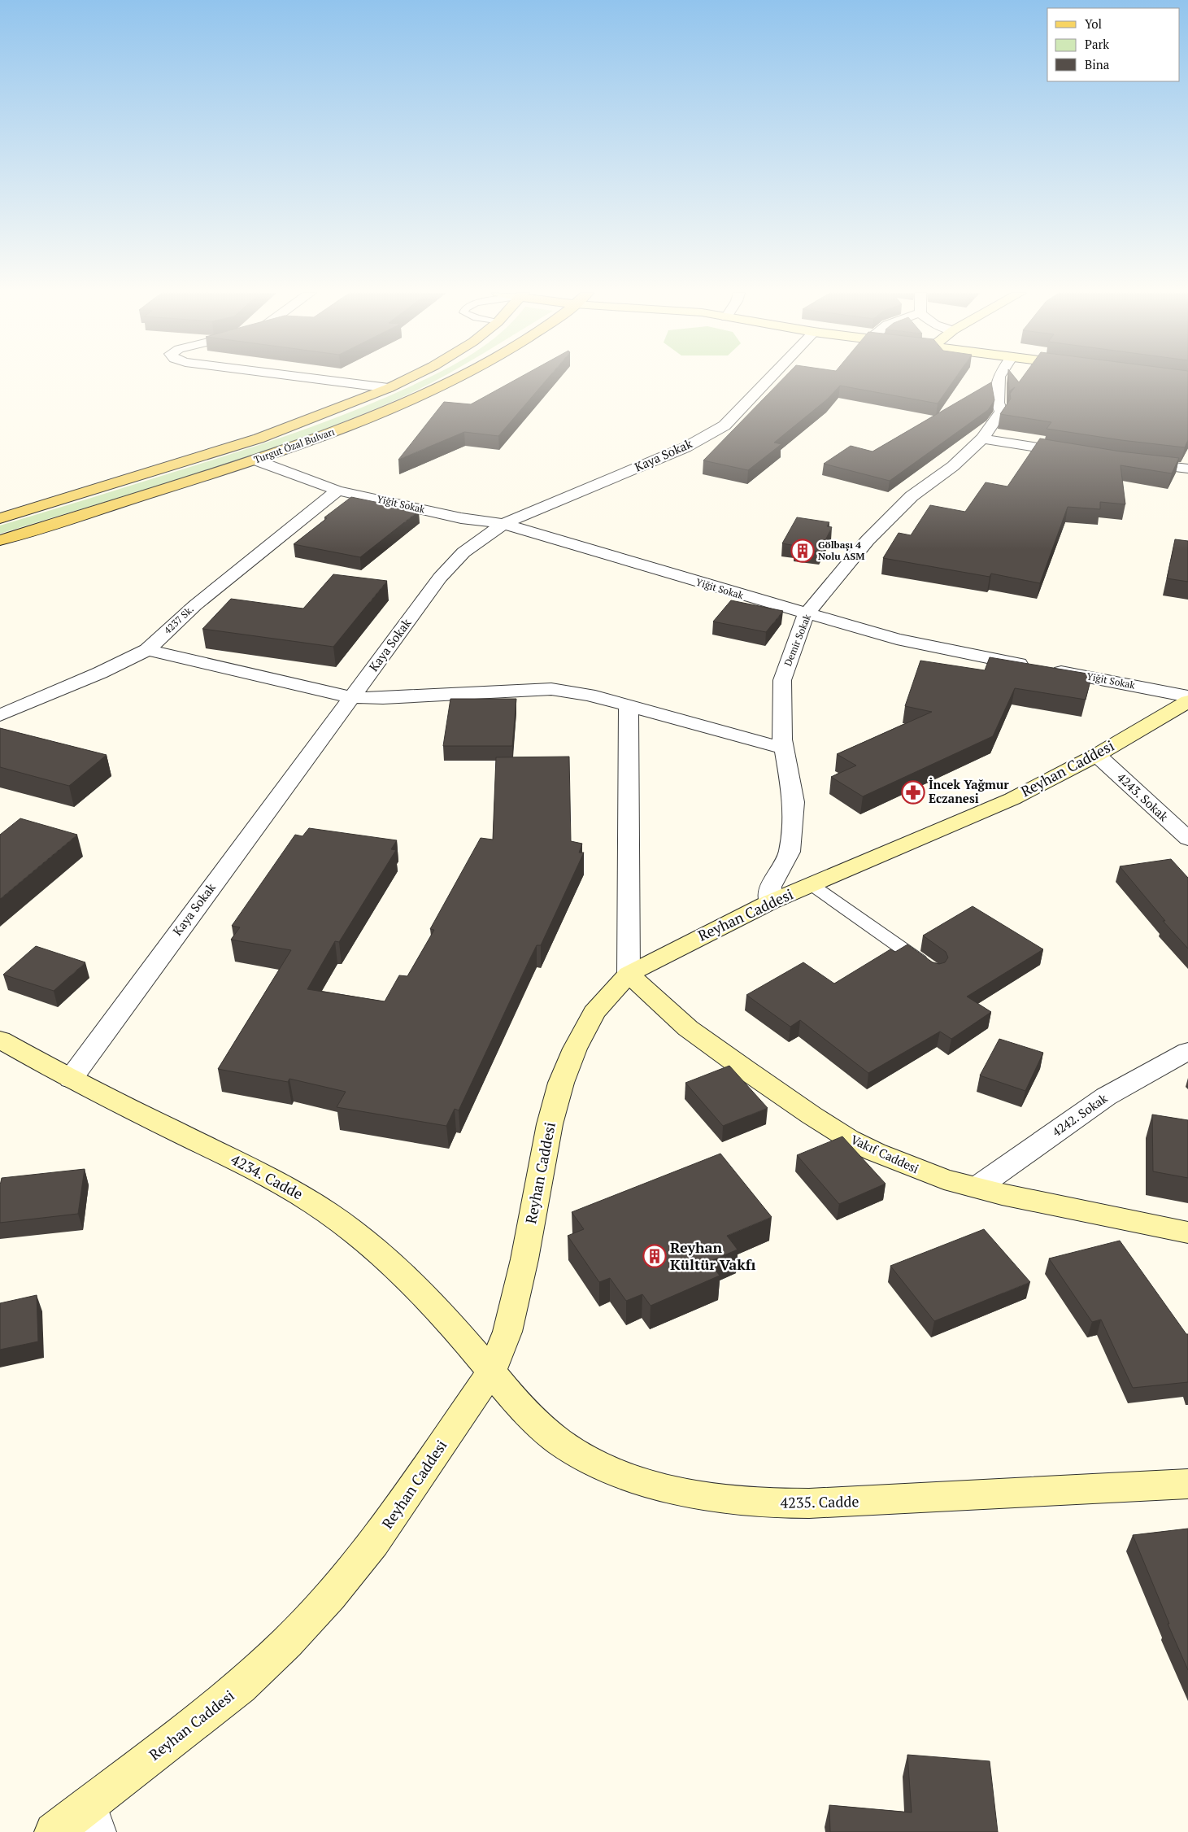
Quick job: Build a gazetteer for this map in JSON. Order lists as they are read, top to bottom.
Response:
{
  "streets": {
    "main road": ["Turgut Özal Bulvarı"],
    "street": [
      "Kaya Sokak",
      "Yiğit Sokak",
      "4237 Sk.",
      "Demir Sokak",
      "Reyhan Caddesi",
      "4243. Sokak",
      "4242. Sokak",
      "Vakıf Caddesi",
      "4234. Cadde",
      "4235. Cadde"
    ]
  },
  "crossings": [
    ["Turgut Özal Bulvarı", "Yiğit Sokak"],
    ["Kaya Sokak", "Yiğit Sokak"],
    ["Kaya Sokak", "4234. Cadde"],
    ["Yiğit Sokak", "4237 Sk."],
    ["Yiğit Sokak", "Demir Sokak"],
    ["Demir Sokak", "Reyhan Caddesi"],
    ["Reyhan Caddesi", "4243. Sokak"],
    ["Reyhan Caddesi", "Vakıf Caddesi"],
    ["Reyhan Caddesi", "4234. Cadde"],
    ["Reyhan Caddesi", "4235. Cadde"],
    ["4242. Sokak", "Vakıf Caddesi"],
    ["4234. Cadde", "4235. Cadde"]
  ],
  "places": {
    "building": ["Gölbaşı 4 Nolu ASM", "Reyhan Kültür Vakfı"],
    "pharmacy": ["İncek Yağmur Eczanesi"]
  },
  "legend": ["Yol", "Park", "Bina"]
}
